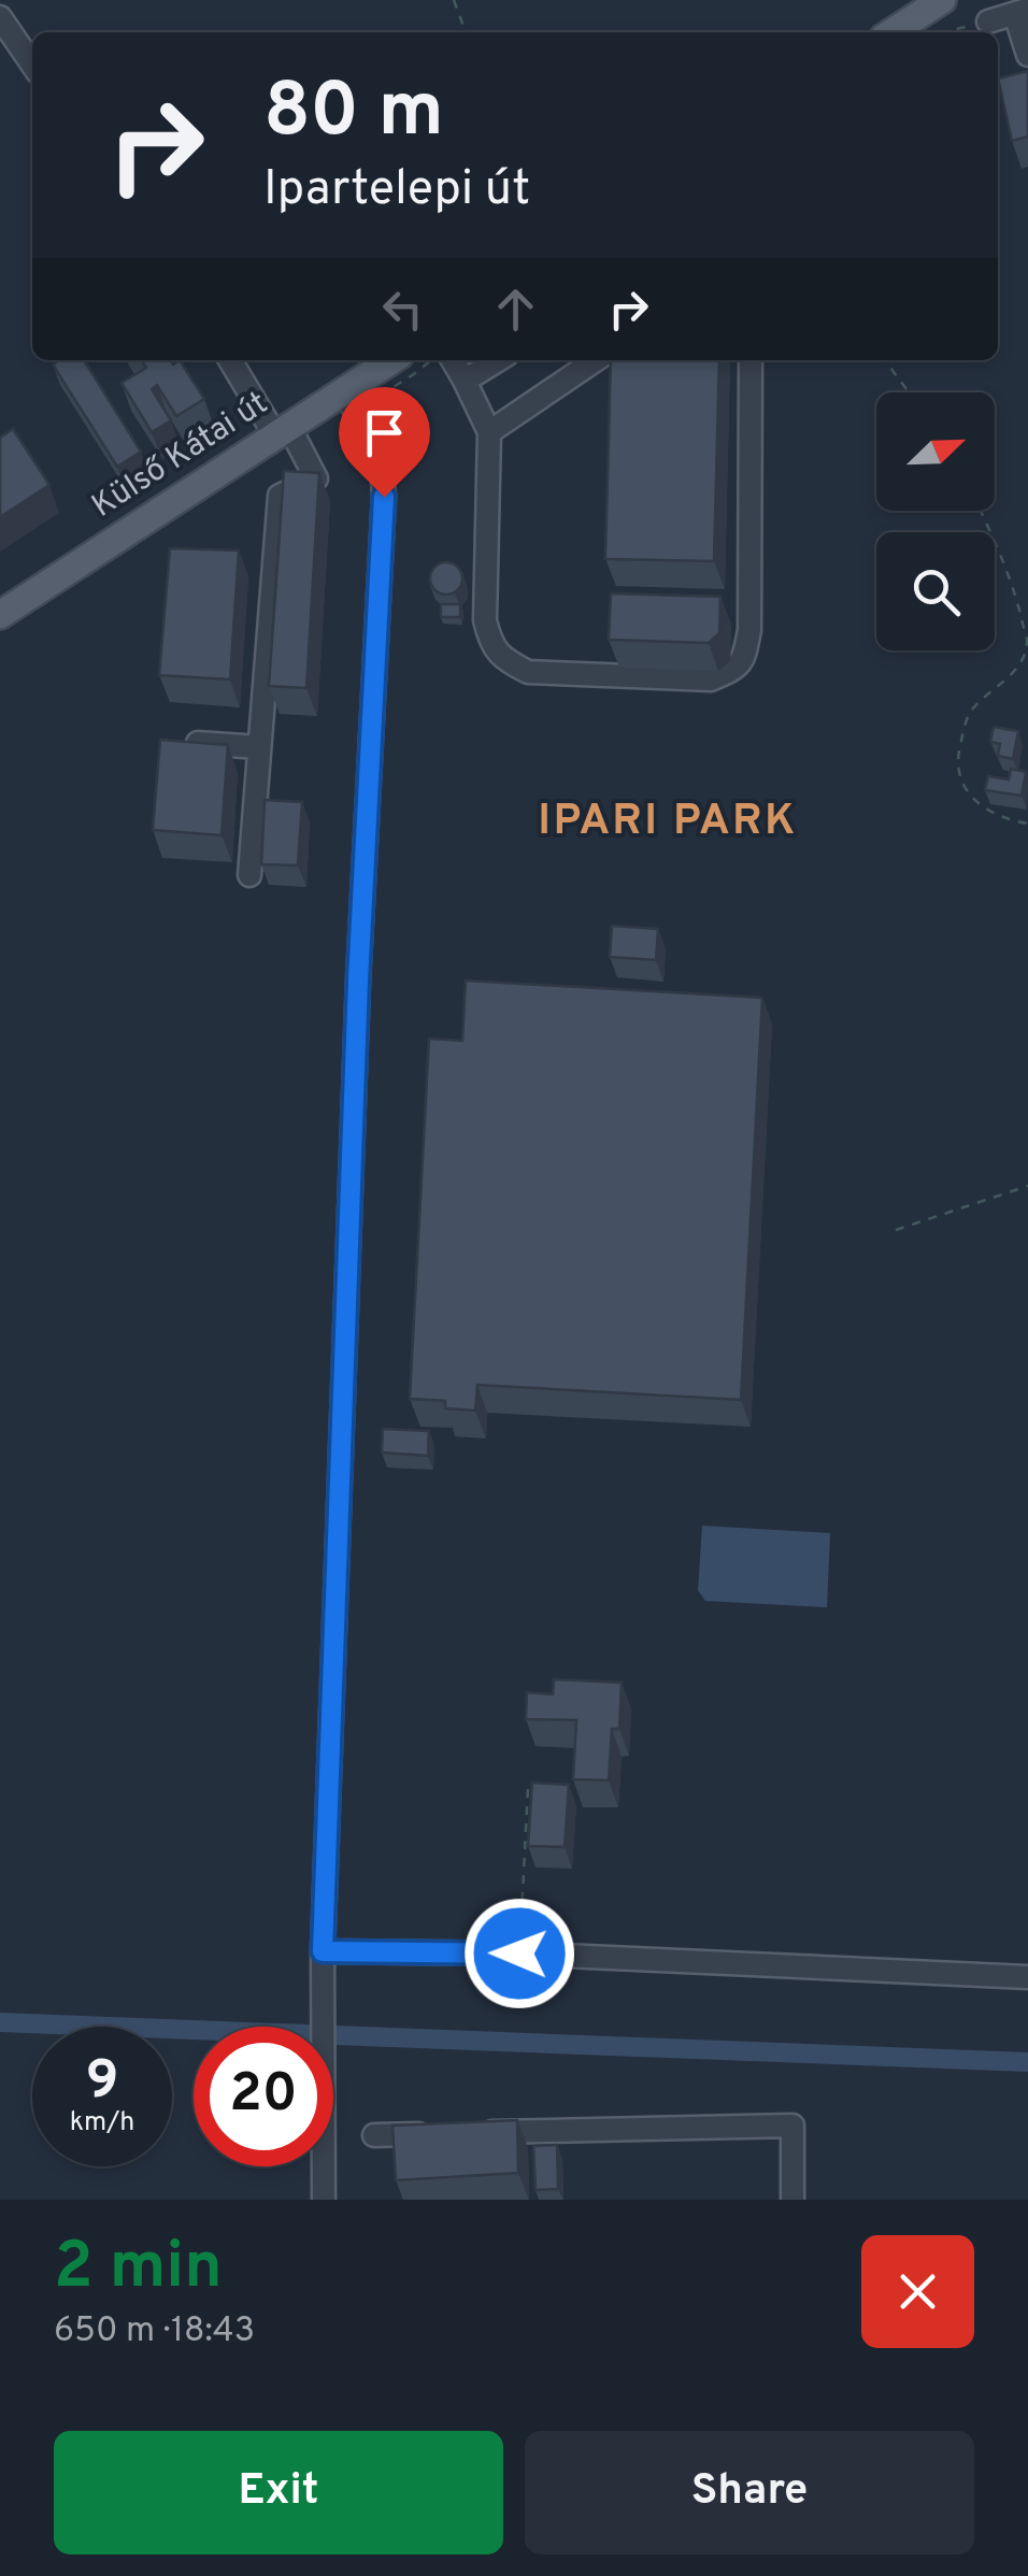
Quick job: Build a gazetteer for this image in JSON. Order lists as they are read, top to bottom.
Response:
{
  "streets": {
    "main road": ["Külső Kátai út"]
  },
  "districts": ["IPARI PARK"],
  "north": "top right",
  "page": {
    "turn": ["80 m", "Ipartelepi út"],
    "speed": "9 km/h",
    "limit": "20",
    "heading": ["2 min", "650 m · 18:43"],
    "buttons": ["Exit", "Share"]
  }
}
